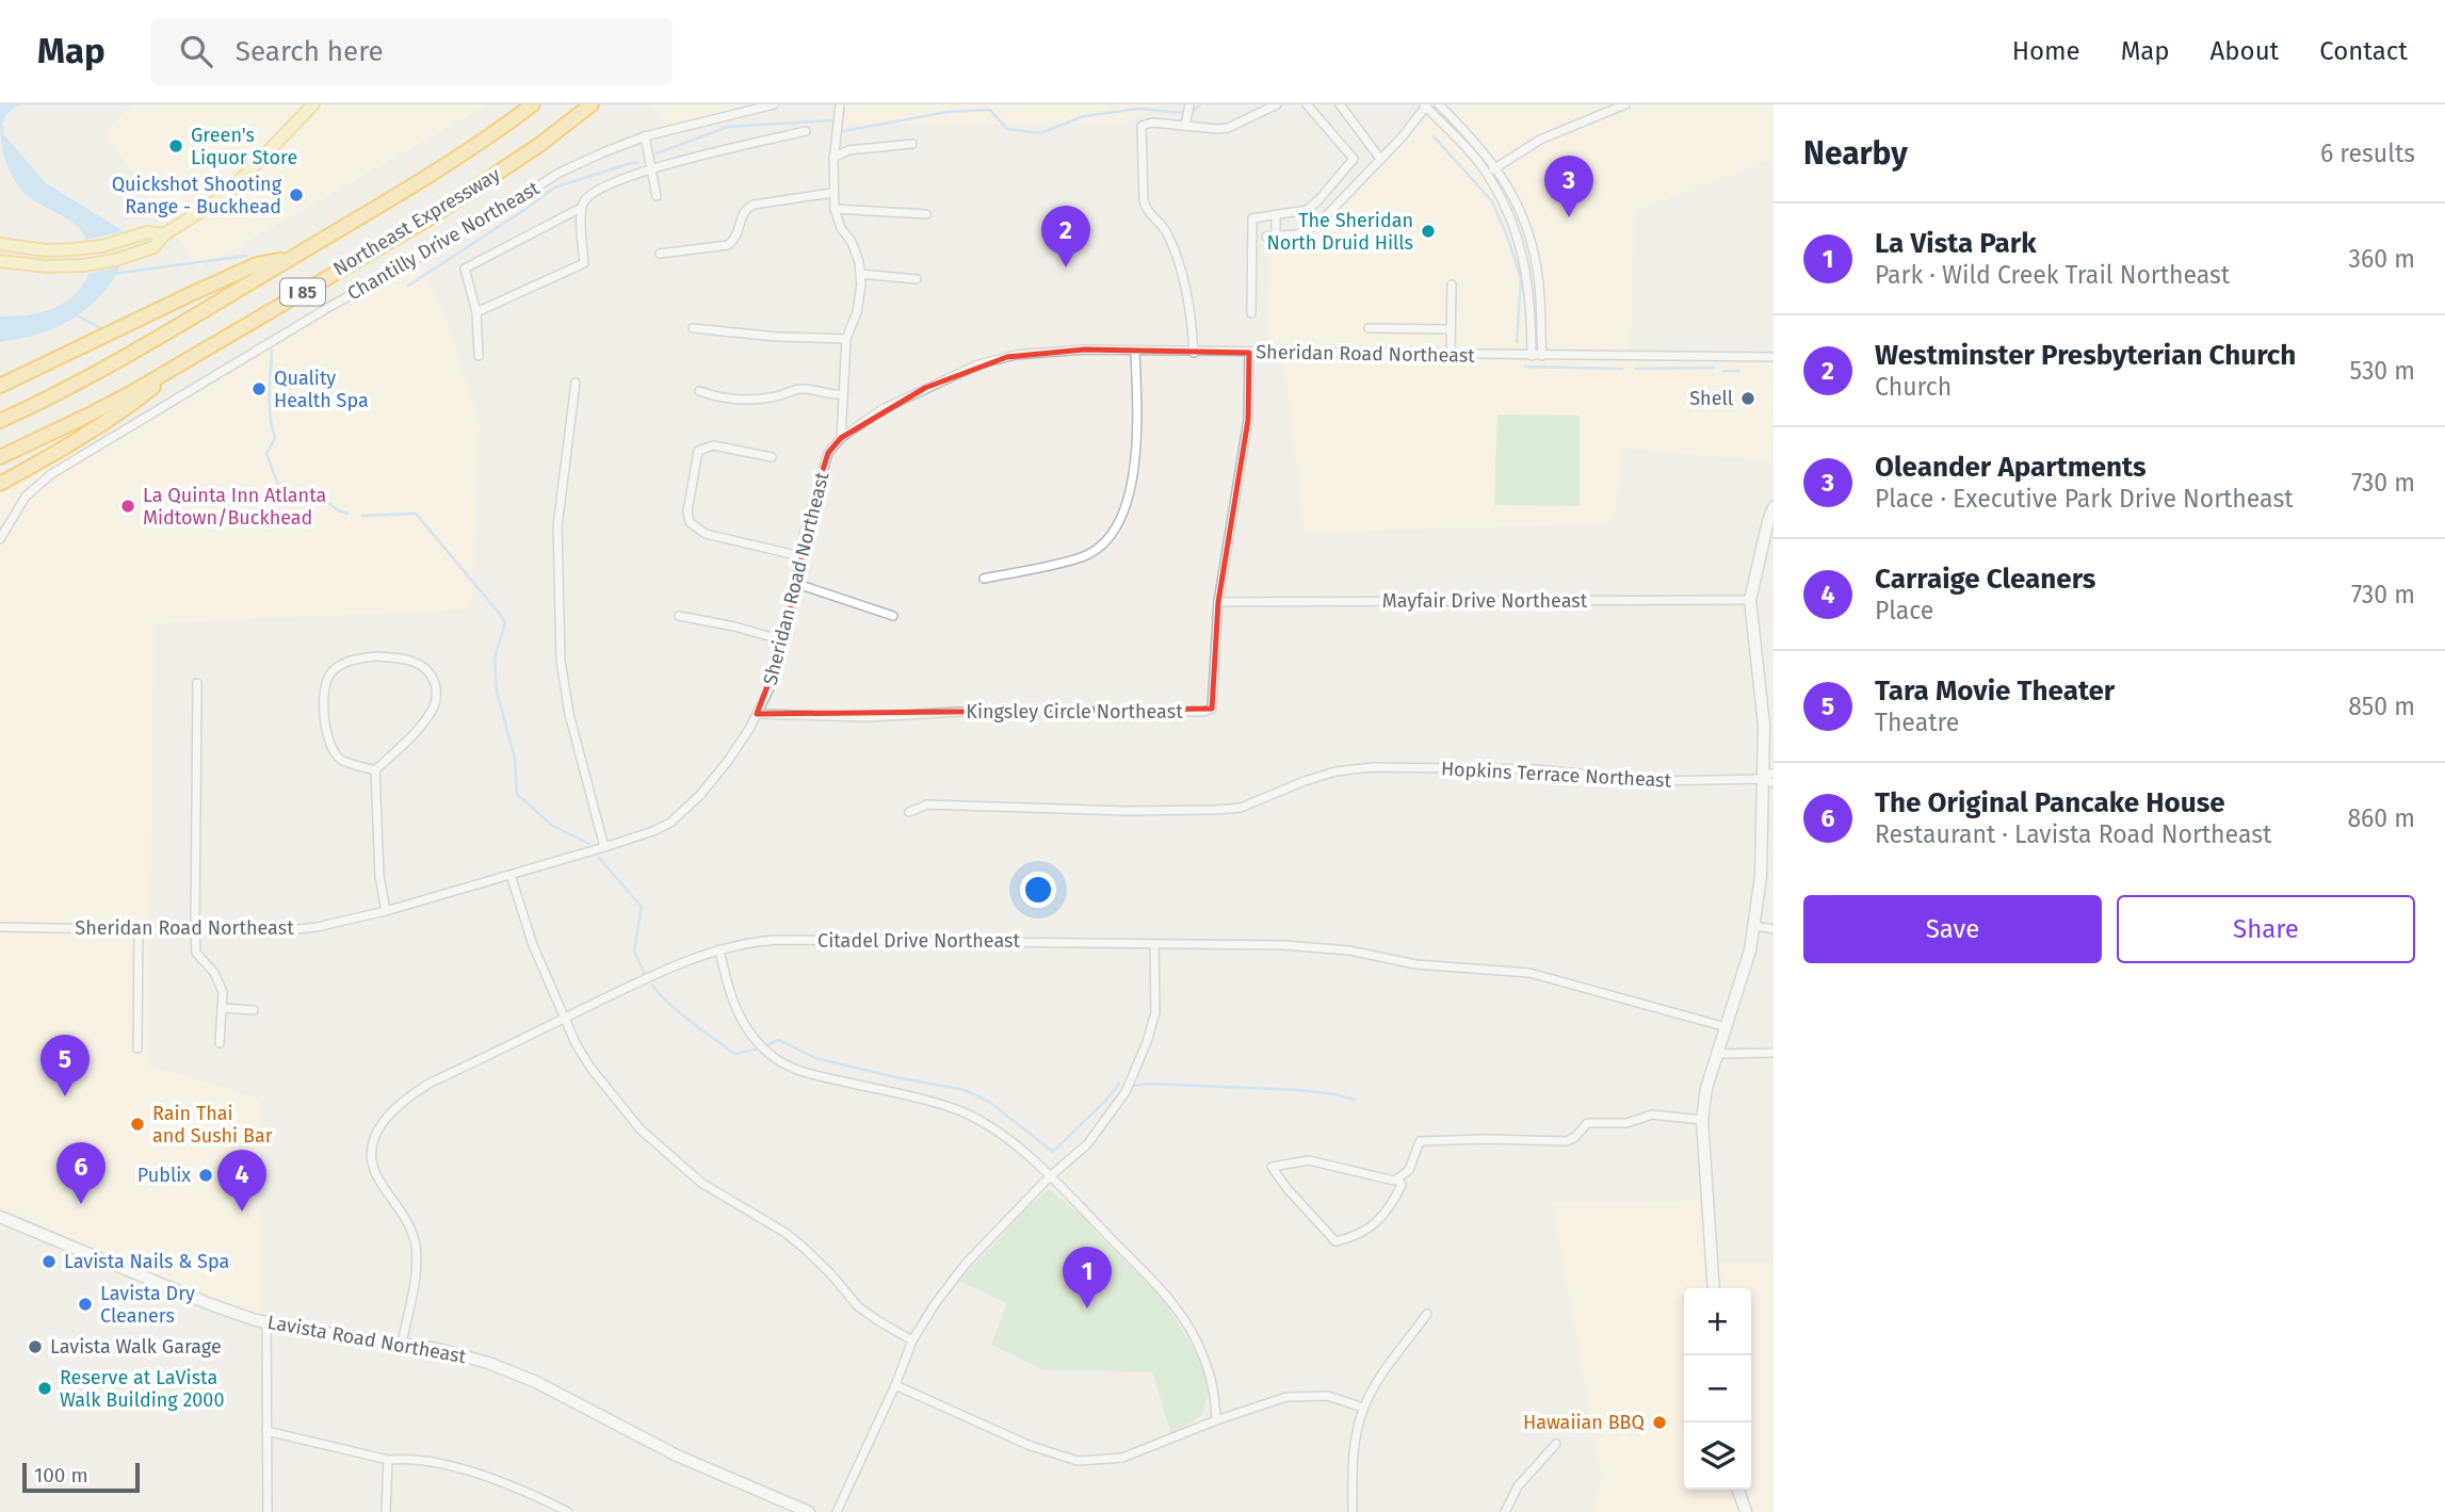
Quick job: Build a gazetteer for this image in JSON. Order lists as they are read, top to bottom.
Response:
{
  "streets": {
    "highway": ["Northeast Expressway", "I 85"],
    "main road": ["Lavista Road Northeast"],
    "street": [
      "Chantilly Drive Northeast",
      "Sheridan Road Northeast",
      "Mayfair Drive Northeast",
      "Kingsley Circle Northeast",
      "Hopkins Terrace Northeast",
      "Citadel Drive Northeast"
    ]
  },
  "crossings": [
    ["Sheridan Road Northeast", "Kingsley Circle Northeast"],
    ["Mayfair Drive Northeast", "Kingsley Circle Northeast"],
    ["Citadel Drive Northeast", "Lavista Road Northeast"]
  ],
  "places": [
    "Green's Liquor Store",
    "Quickshot Shooting Range - Buckhead",
    "The Sheridan North Druid Hills",
    "Quality Health Spa",
    "Shell",
    "La Quinta Inn Atlanta Midtown/Buckhead",
    "Rain Thai and Sushi Bar",
    "Publix",
    "Lavista Nails & Spa",
    "Lavista Dry Cleaners",
    "Lavista Walk Garage",
    "Reserve at LaVista Walk Building 2000",
    "Hawaiian BBQ"
  ],
  "scale_bar": "100 m",
  "page": {
    "header": "Map",
    "search": "Search here",
    "nav": [
      "Home",
      "Map",
      "About",
      "Contact"
    ],
    "heading": ["Nearby", "6 results"],
    "pins": [
      "3",
      "2",
      "5",
      "6",
      "4",
      "1"
    ],
    "list": [
      {
        "mark": "1",
        "name": "La Vista Park",
        "note": "Park · Wild Creek Trail Northeast",
        "value": "360 m"
      },
      {
        "mark": "2",
        "name": "Westminster Presbyterian Church",
        "note": "Church",
        "value": "530 m"
      },
      {
        "mark": "3",
        "name": "Oleander Apartments",
        "note": "Place · Executive Park Drive Northeast",
        "value": "730 m"
      },
      {
        "mark": "4",
        "name": "Carraige Cleaners",
        "note": "Place",
        "value": "730 m"
      },
      {
        "mark": "5",
        "name": "Tara Movie Theater",
        "note": "Theatre",
        "value": "850 m"
      },
      {
        "mark": "6",
        "name": "The Original Pancake House",
        "note": "Restaurant · Lavista Road Northeast",
        "value": "860 m"
      }
    ],
    "buttons": ["Save", "Share"],
    "map_buttons": ["+", "−"],
    "scale": "100 m"
  }
}
